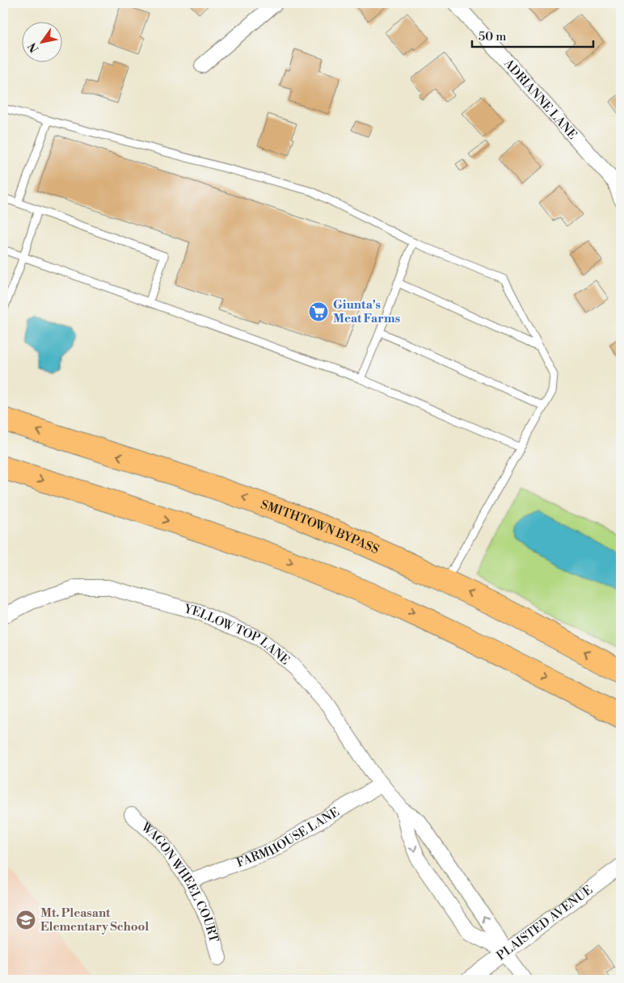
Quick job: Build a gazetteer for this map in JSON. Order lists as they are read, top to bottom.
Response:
{
  "streets": {
    "highway": ["SMITHTOWN BYPASS"],
    "street": [
      "ADRIANNE LANE",
      "YELLOW TOP LANE",
      "FARMHOUSE LANE",
      "WAGON WHEEL COURT",
      "PLAISTED AVENUE"
    ]
  },
  "crossings": [
    ["YELLOW TOP LANE", "FARMHOUSE LANE"],
    ["YELLOW TOP LANE", "PLAISTED AVENUE"],
    ["FARMHOUSE LANE", "WAGON WHEEL COURT"]
  ],
  "places": {
    "supermarket": ["Giunta's Meat Farms"],
    "school or university": ["Mt. Pleasant Elementary School"]
  },
  "scale_bar": "50 m",
  "north": "bottom left"
}
